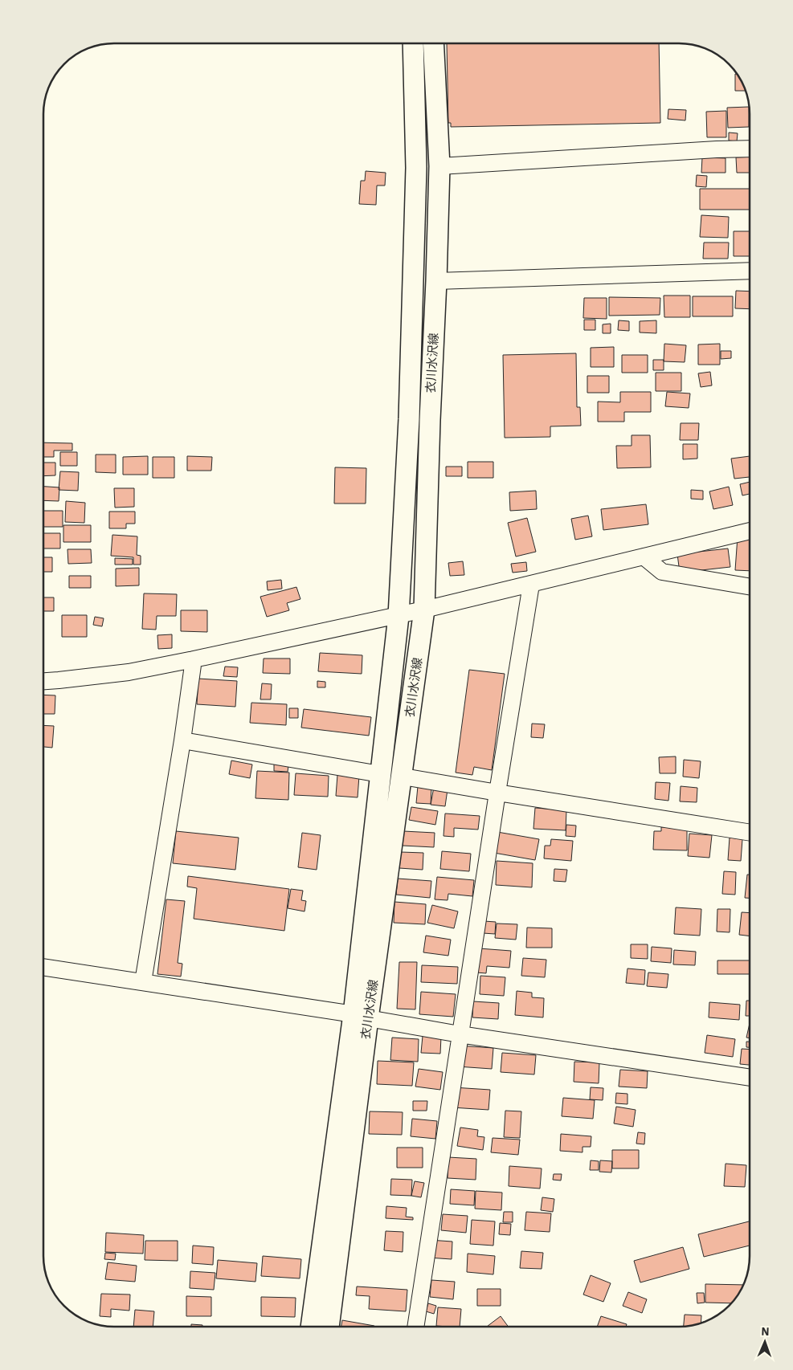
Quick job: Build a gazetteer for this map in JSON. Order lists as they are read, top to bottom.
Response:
{
  "streets": {
    "main road": ["衣川水沢線"]
  },
  "north": "top"
}
